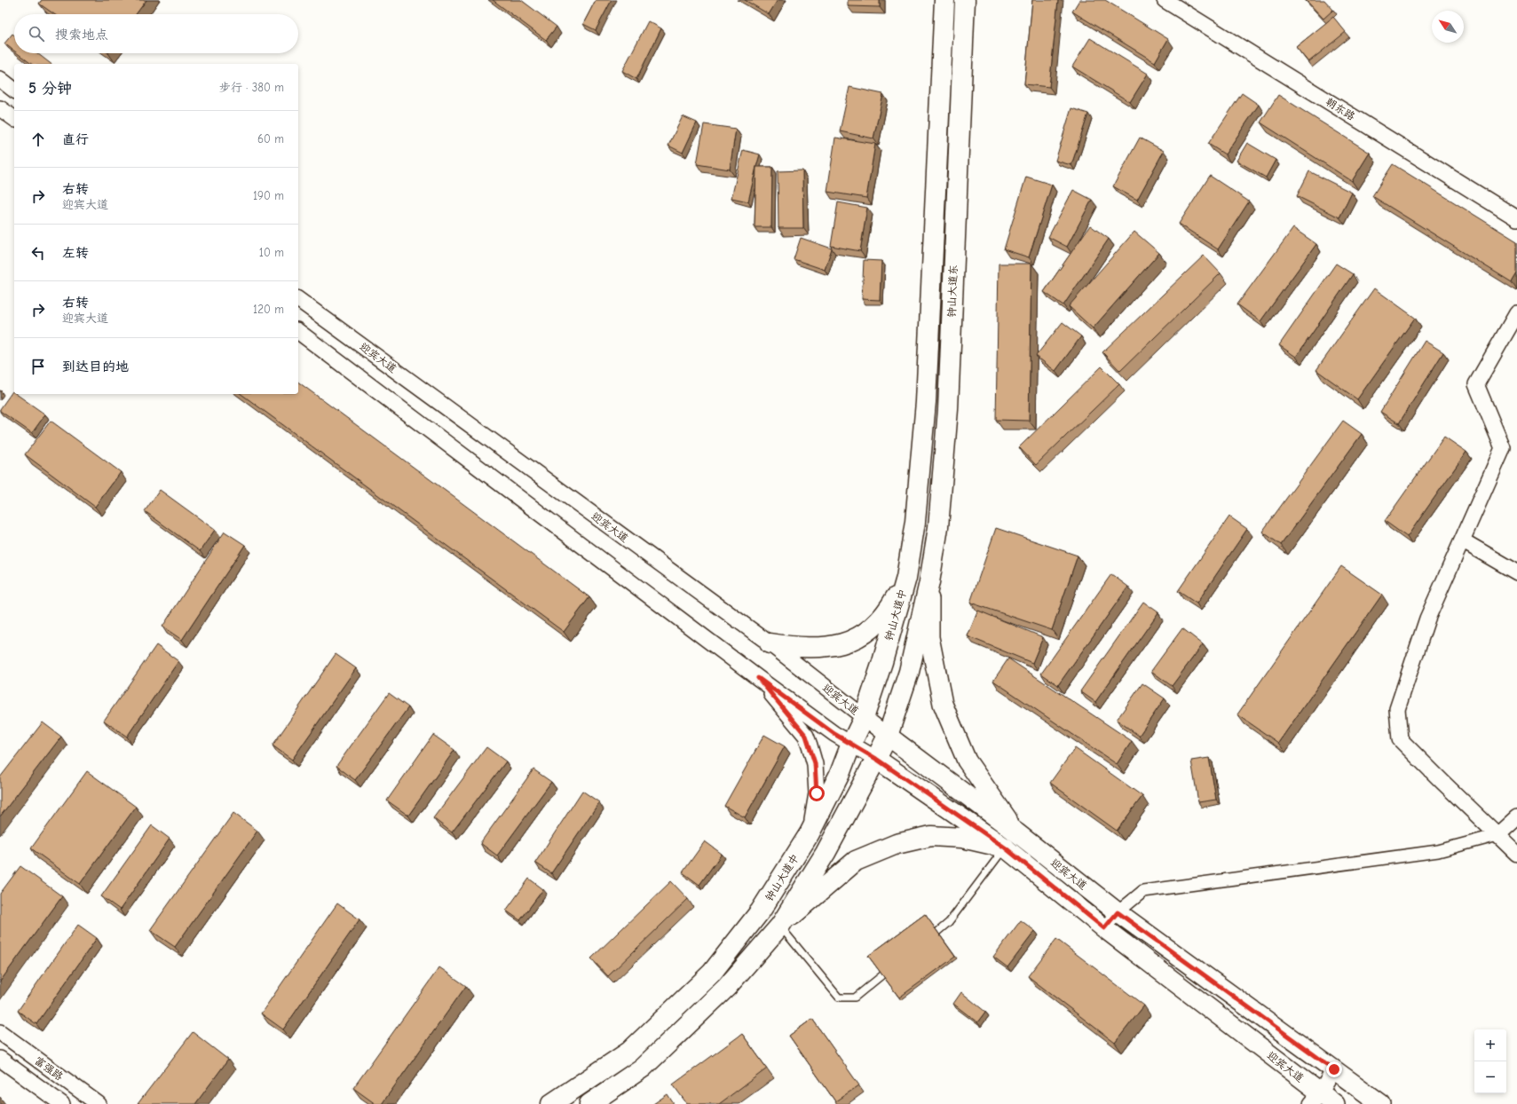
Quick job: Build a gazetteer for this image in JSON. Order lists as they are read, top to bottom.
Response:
{
  "streets": {
    "highway": ["钟山大道东", "钟山大道中"],
    "main road": ["迎宾大道"],
    "street": ["朝东路", "富强路"]
  },
  "crossings": [
    ["钟山大道东", "钟山大道中"],
    ["迎宾大道", "钟山大道中"]
  ],
  "north": "top left",
  "page": {
    "search": "搜索地点",
    "heading": ["5 分钟", "步行 · 380 m"],
    "list": [
      ["直行", "60 m"],
      ["右转", "迎宾大道", "190 m"],
      ["左转", "10 m"],
      ["右转", "迎宾大道", "120 m"],
      "到达目的地"
    ],
    "map_buttons": ["+", "−"]
  }
}
